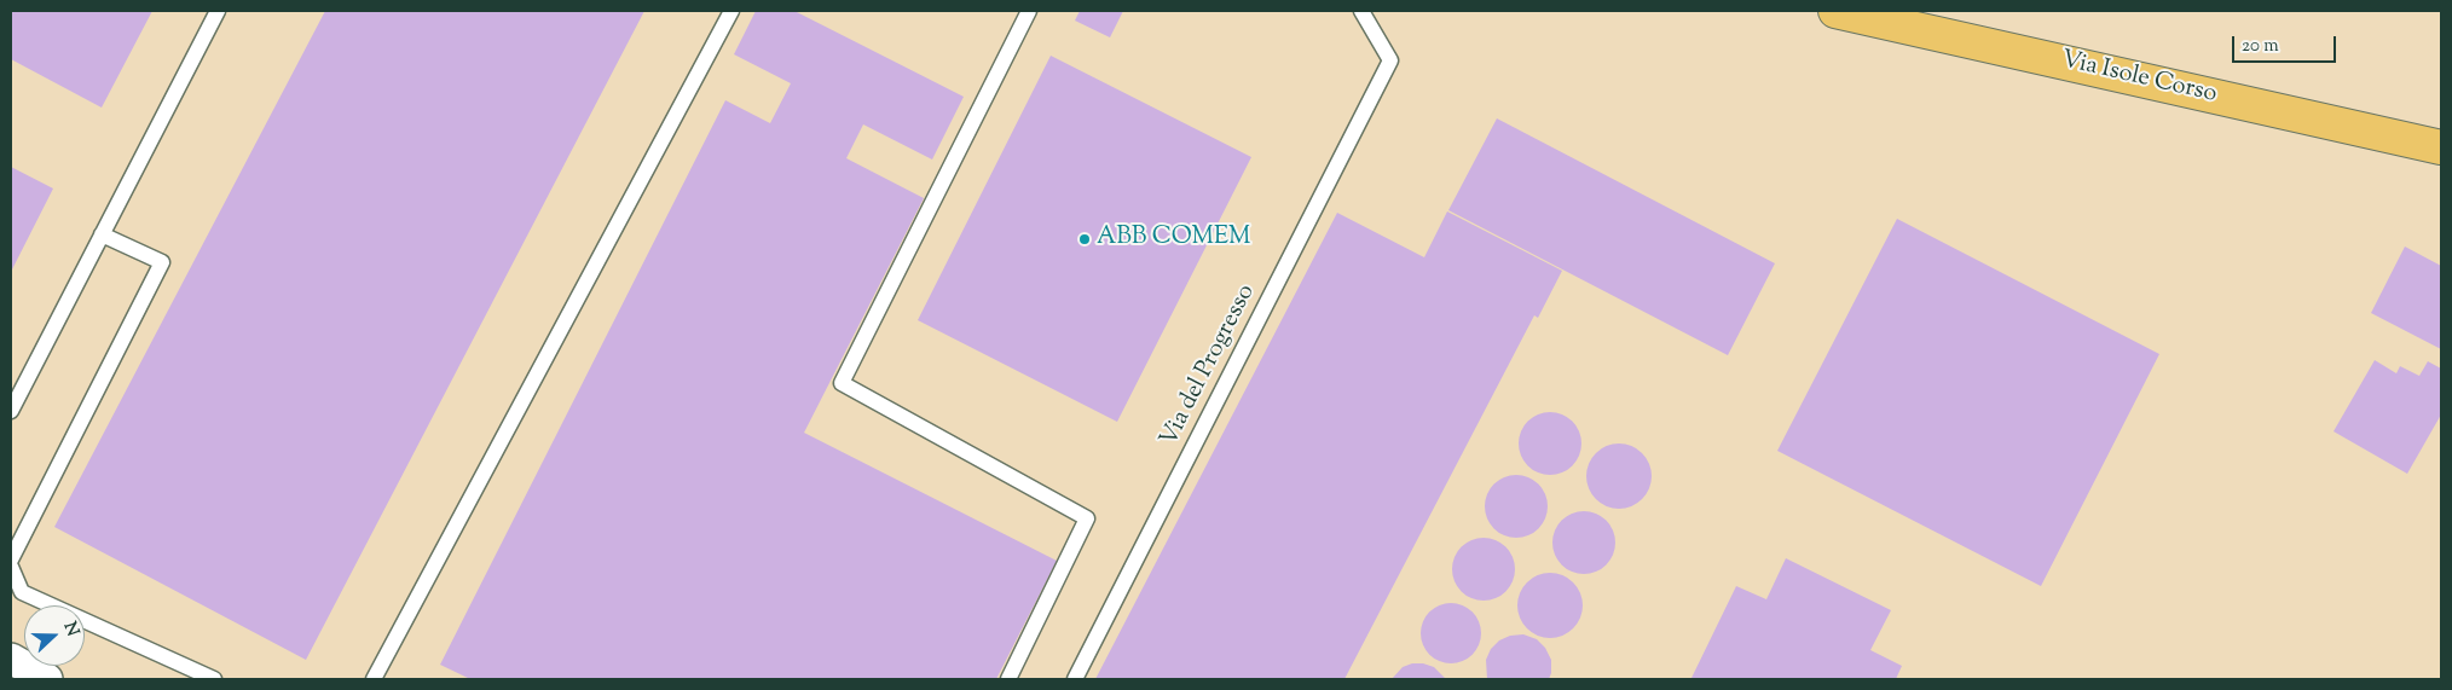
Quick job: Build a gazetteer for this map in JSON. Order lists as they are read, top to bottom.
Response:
{
  "streets": {
    "main road": ["Via Isole Corso"],
    "lane": ["Via del Progresso"]
  },
  "places": ["ABB COMEM"],
  "scale_bar": "20 m",
  "north": "right"
}
